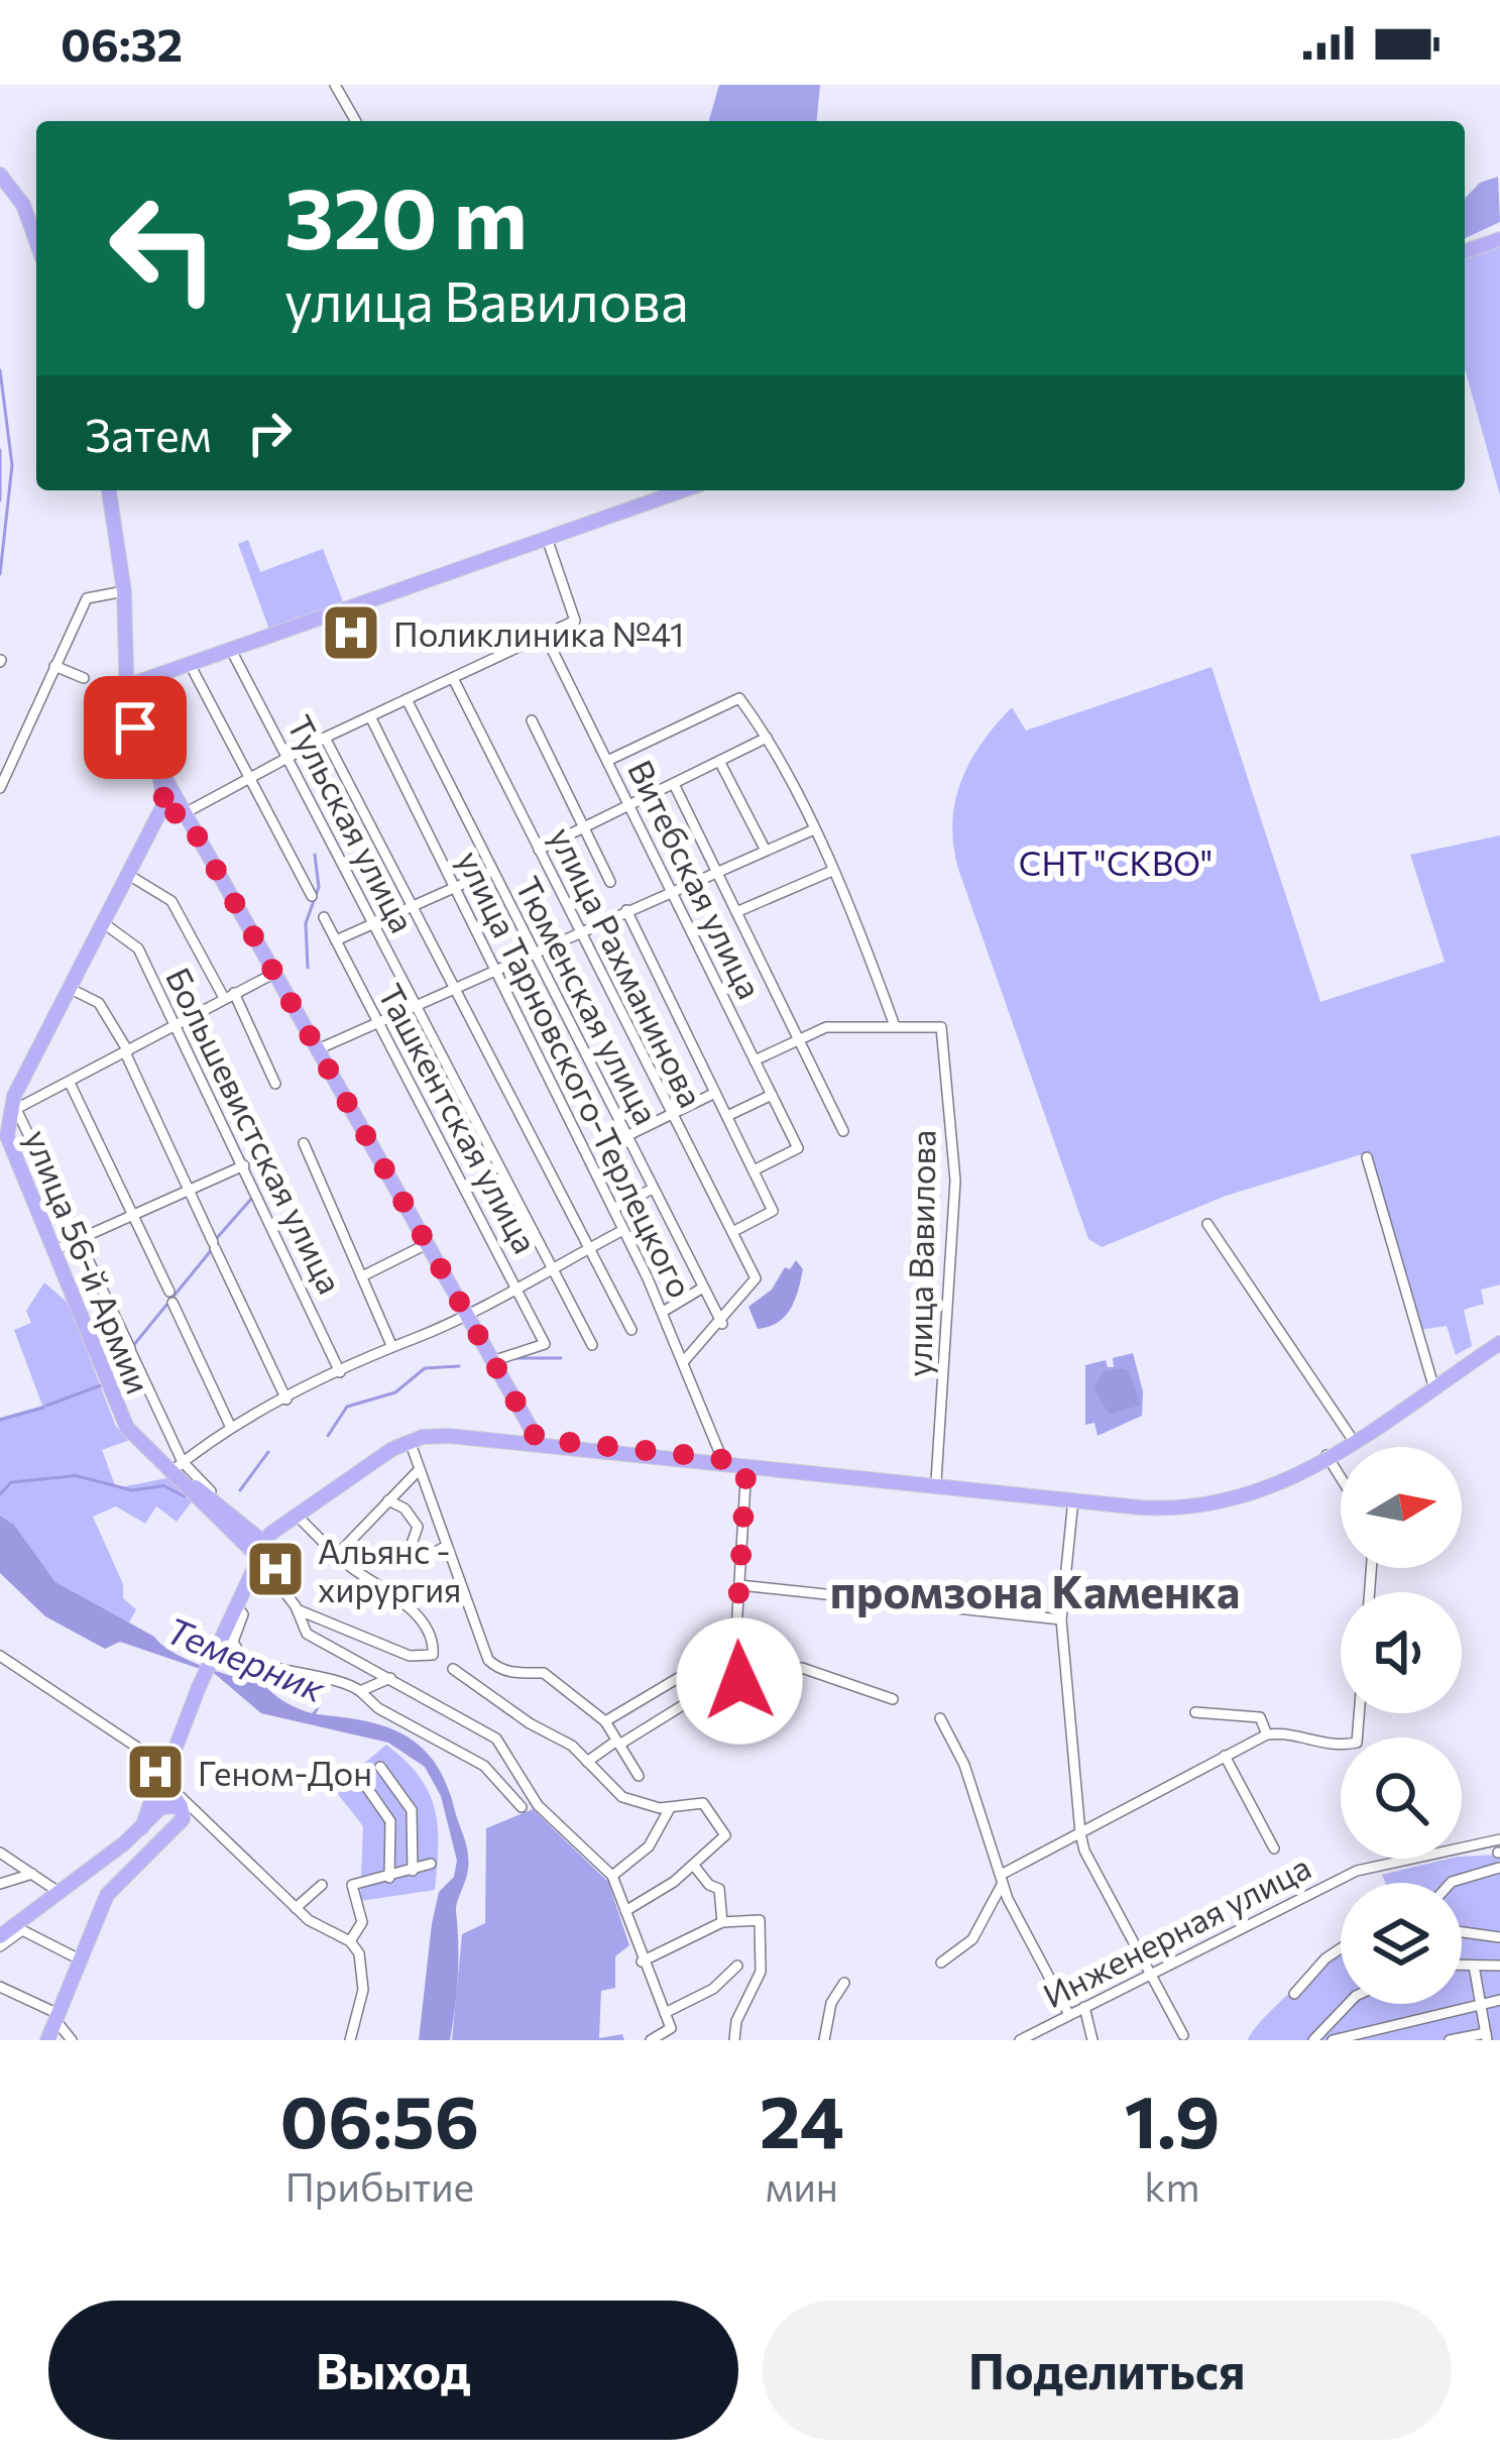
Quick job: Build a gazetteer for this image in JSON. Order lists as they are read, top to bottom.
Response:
{
  "streets": {
    "main road": ["улица 56-й Армии"],
    "street": [
      "Тульская улица",
      "Витебская улица",
      "улица Рахманинова",
      "Тюменская улица",
      "улица Тарновского-Терлецкого",
      "Ташкентская улица",
      "Большевистская улица",
      "улица Вавилова",
      "Инженерная улица"
    ]
  },
  "crossings": [
    ["Витебская улица", "улица Вавилова"],
    ["улица Рахманинова", "Тюменская улица"]
  ],
  "districts": ["промзона Каменка"],
  "water": ["Темерник"],
  "parks": ["СНТ \"СКВО\""],
  "places": {
    "hospital": ["Поликлиника №41", "Альянс - хирургия", "Геном-Дон"]
  },
  "north": "right",
  "page": {
    "status": "06:32",
    "turn": ["320 m", "улица Вавилова"],
    "then": "Затем",
    "eta": [
      "06:56",
      "Прибытие",
      "24",
      "мин",
      "1.9",
      "km"
    ],
    "buttons": ["Выход", "Поделиться"]
  }
}
